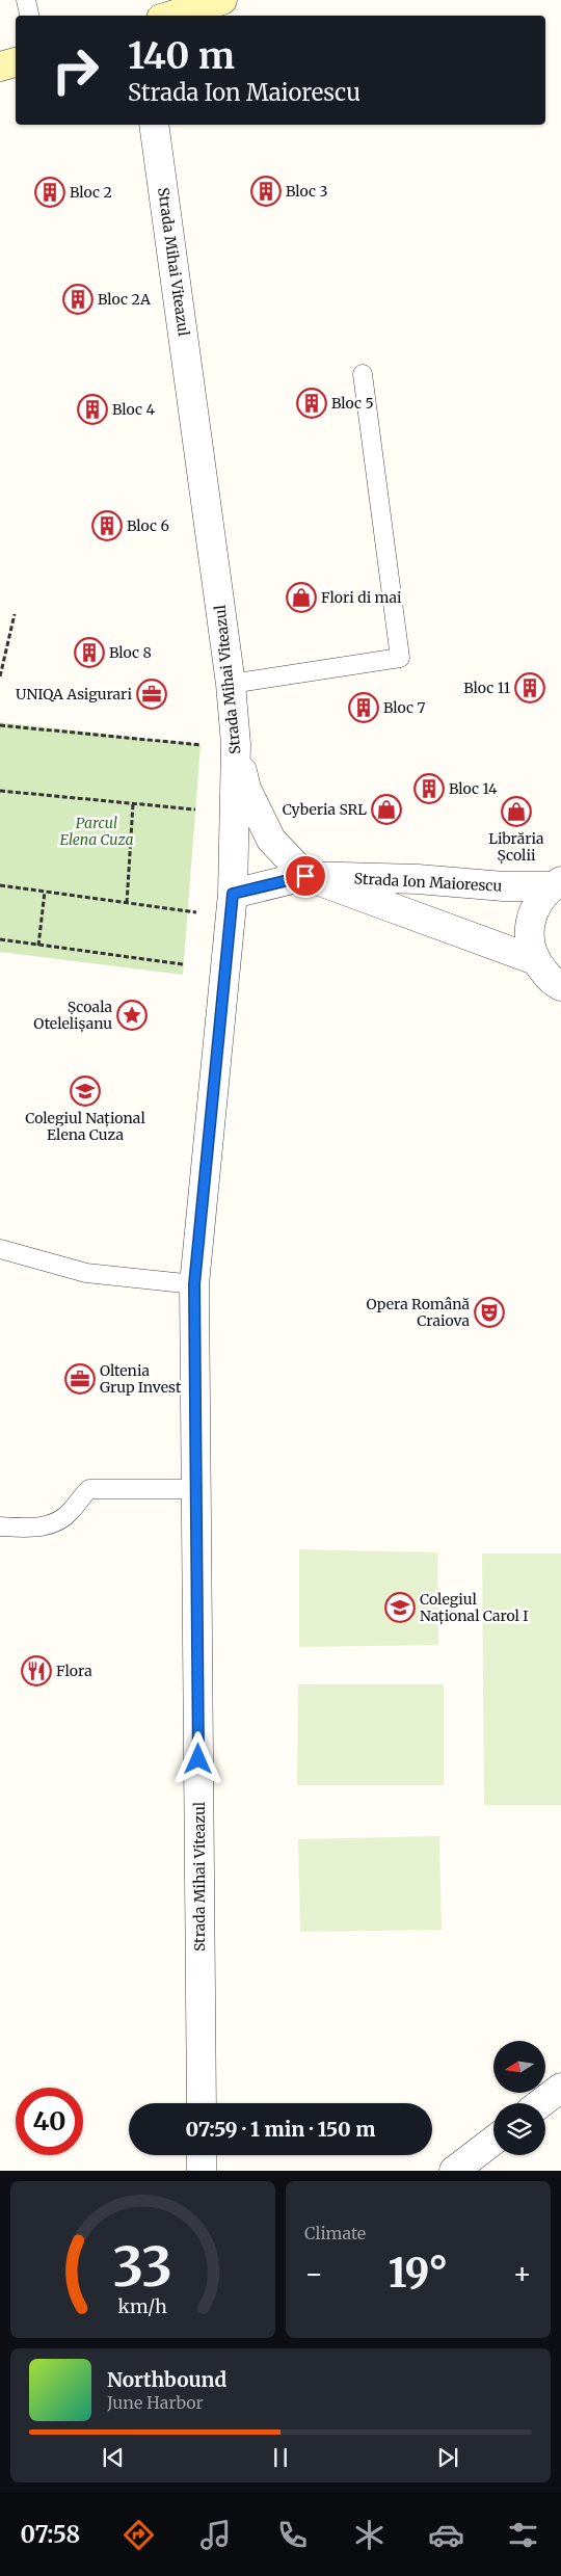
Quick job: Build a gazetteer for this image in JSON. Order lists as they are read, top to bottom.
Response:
{
  "streets": {
    "street": ["Strada Mihai Viteazul", "Strada Ion Maiorescu"]
  },
  "crossings": [
    ["Strada Mihai Viteazul", "Strada Ion Maiorescu"]
  ],
  "parks": ["Parcul Elena Cuza"],
  "places": {
    "building": [
      "Bloc 3",
      "Bloc 2",
      "Bloc 2A",
      "Bloc 5",
      "Bloc 4",
      "Bloc 6",
      "Bloc 8",
      "Bloc 11",
      "Bloc 7",
      "Bloc 14"
    ],
    "shop": ["Flori di mai", "Cyberia SRL", "Librăria Școlii"],
    "office": ["UNIQA Asigurari", "Oltenia Grup Invest"],
    "place": ["Școala Otelelișanu"],
    "school or university": ["Colegiul Național Elena Cuza", "Colegiul Național Carol I"],
    "theatre": ["Opera Română Craiova"],
    "restaurant": ["Flora"]
  },
  "north": "left",
  "page": {
    "turn": ["140 m", "Strada Ion Maiorescu"],
    "limit": "40",
    "trip": "07:59 · 1 min · 150 m",
    "tile": "Climate",
    "heat": ["−", "19°", "+"],
    "song": ["Northbound", "June Harbor"],
    "tabs": "07:58",
    "gauge": ["33", "km/h"]
  }
}
